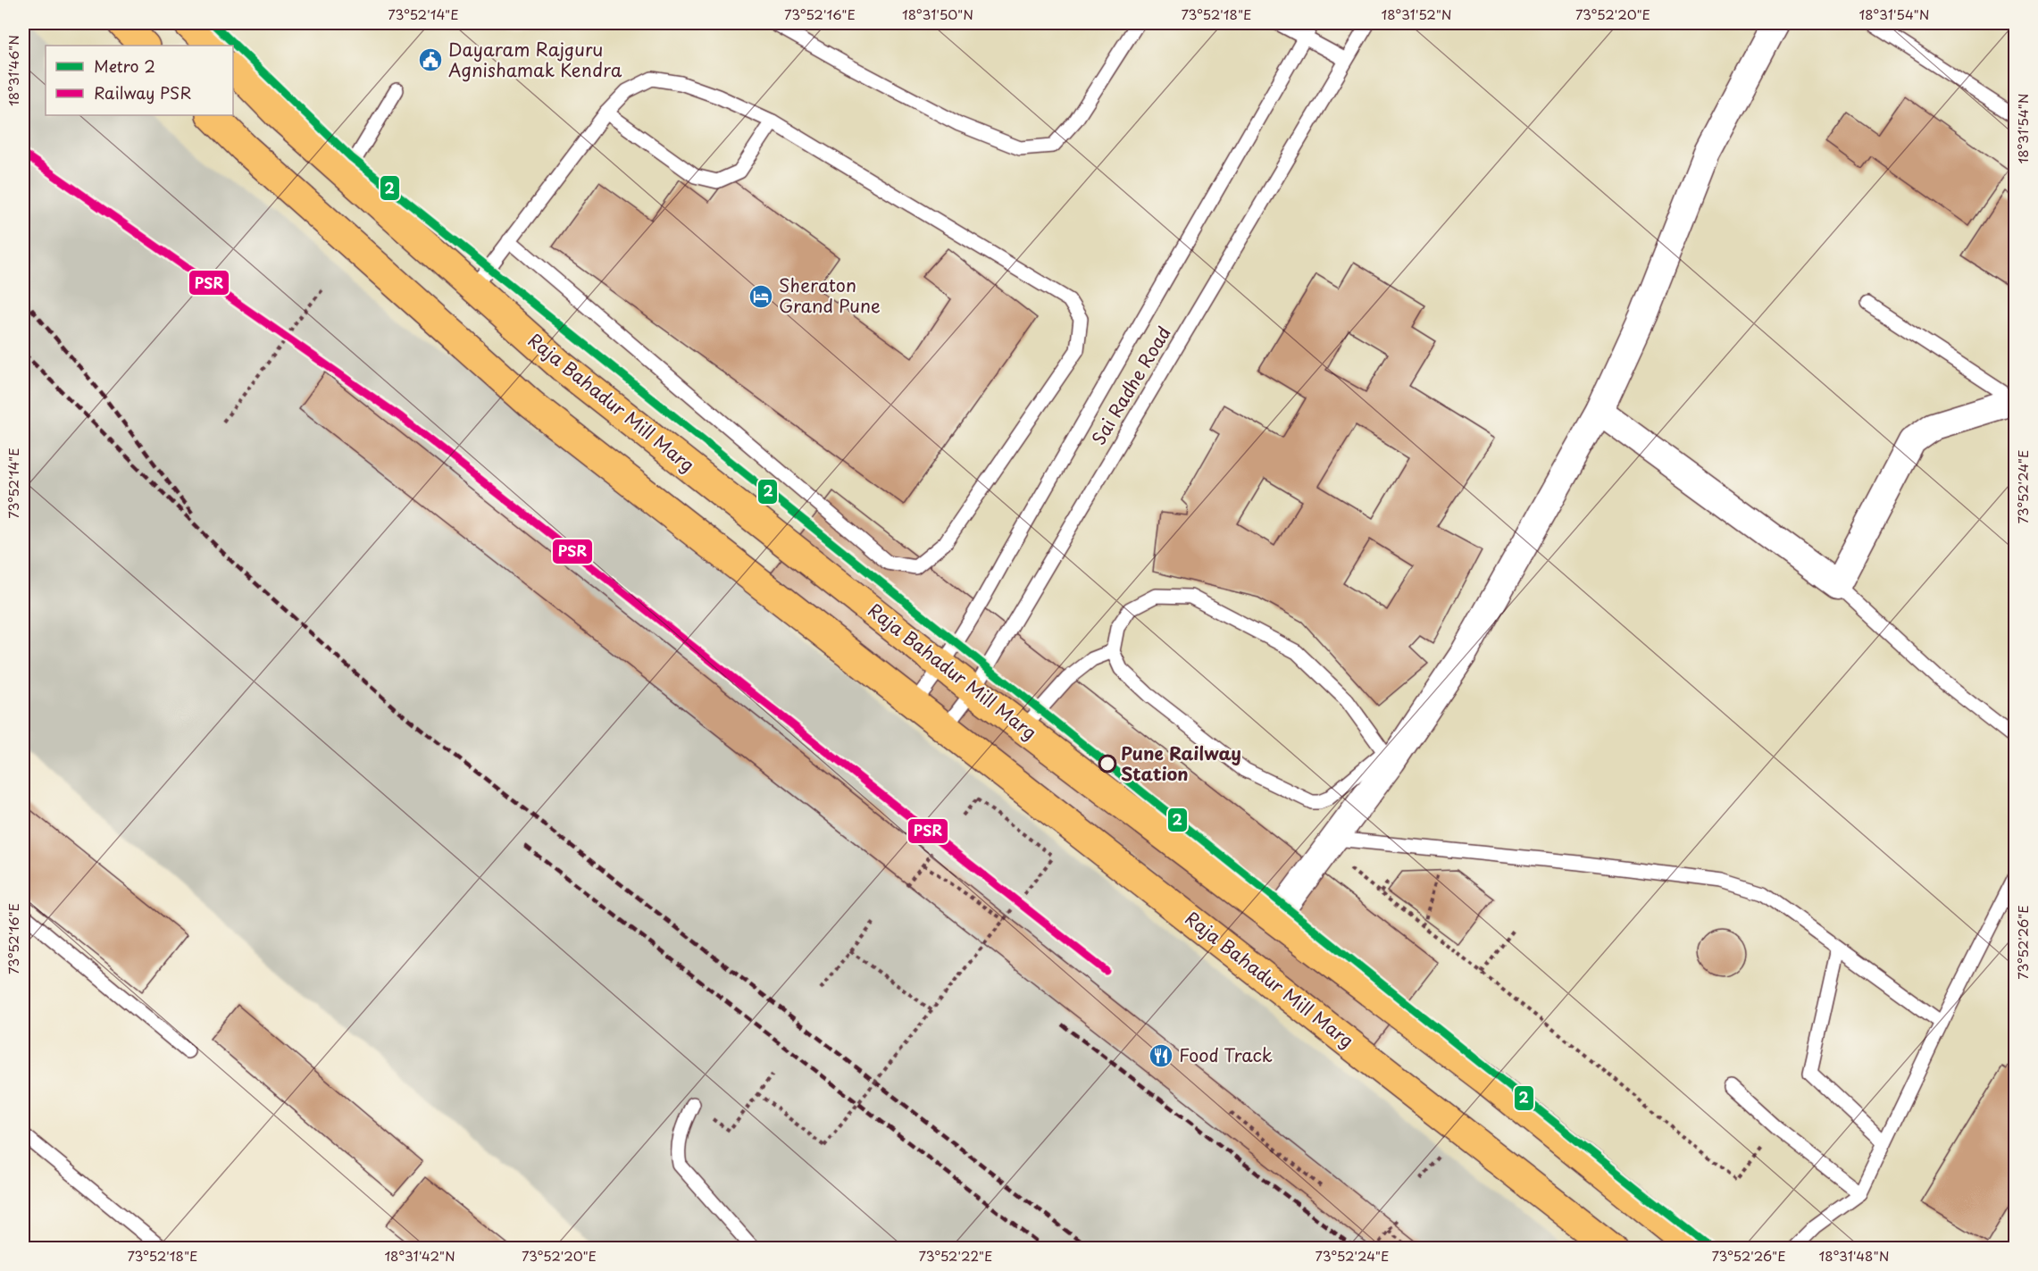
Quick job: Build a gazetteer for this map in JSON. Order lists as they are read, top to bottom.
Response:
{
  "streets": {
    "highway": ["Raja Bahadur Mill Marg"],
    "lane": ["Sai Radhe Road"]
  },
  "crossings": [
    ["Sai Radhe Road", "Raja Bahadur Mill Marg"]
  ],
  "places": {
    "public building": ["Dayaram Rajguru Agnishamak Kendra"],
    "hotel": ["Sheraton Grand Pune"],
    "other": ["Pune Railway Station"],
    "restaurant": ["Food Track"]
  },
  "lines": ["metro line 2", "rail line PSR"],
  "legend": ["Metro 2", "Railway PSR"],
  "coordinates": [
    "73°52'14\"E",
    "73°52'16\"E",
    "18°31'50\"N",
    "73°52'18\"E",
    "18°31'52\"N",
    "73°52'20\"E",
    "18°31'54\"N",
    "18°31'46\"N",
    "73°52'24\"E",
    "73°52'26\"E",
    "18°31'42\"N",
    "73°52'22\"E",
    "18°31'48\"N"
  ]
}
